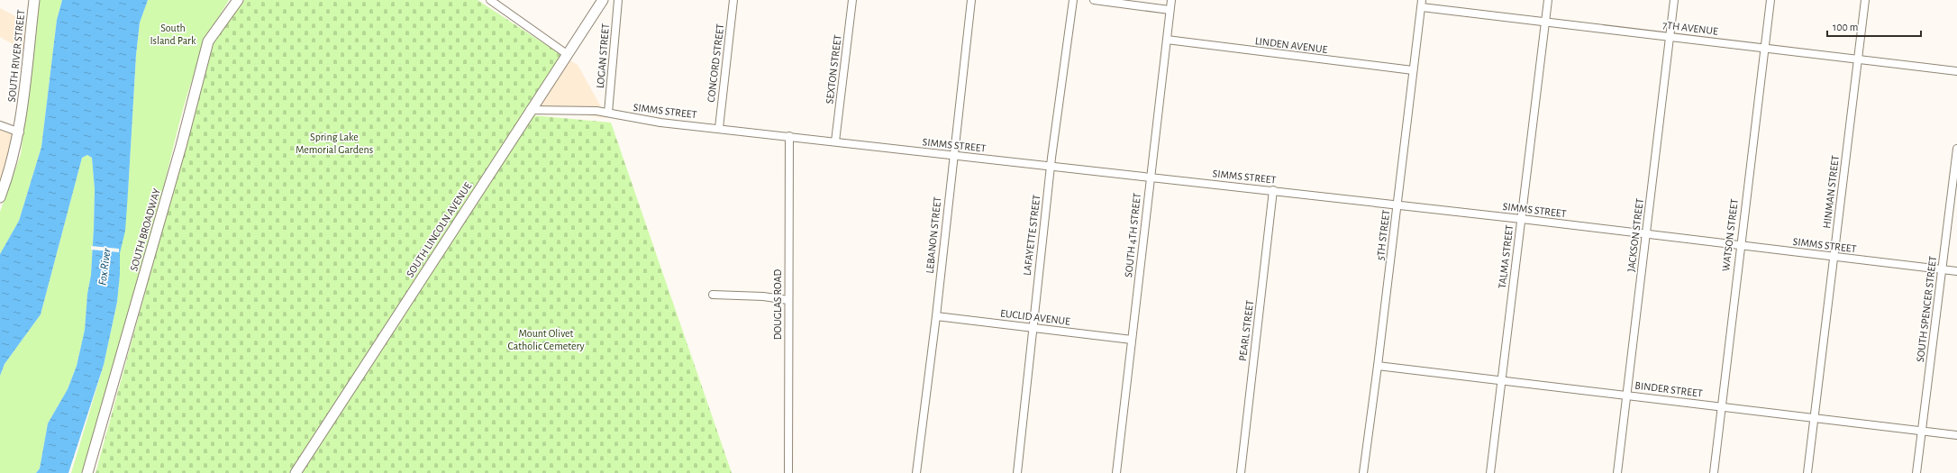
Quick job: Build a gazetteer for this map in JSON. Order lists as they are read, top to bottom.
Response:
{
  "streets": {
    "street": [
      "7TH AVENUE",
      "LINDEN AVENUE",
      "SOUTH RIVER STREET",
      "LOGAN STREET",
      "CONCORD STREET",
      "SEXTON STREET",
      "SIMMS STREET",
      "HINMAN STREET",
      "SOUTH BROADWAY",
      "SOUTH LINCOLN AVENUE",
      "LEBANON STREET",
      "LAFAYETTE STREET",
      "SOUTH 4TH STREET",
      "5TH STREET",
      "JACKSON STREET",
      "WATSON STREET",
      "TALMA STREET",
      "DOUGLAS ROAD",
      "SOUTH SPENCER STREET",
      "EUCLID AVENUE",
      "PEARL STREET",
      "BINDER STREET"
    ]
  },
  "crossings": [
    ["7TH AVENUE", "HINMAN STREET"],
    ["7TH AVENUE", "5TH STREET"],
    ["7TH AVENUE", "JACKSON STREET"],
    ["7TH AVENUE", "WATSON STREET"],
    ["7TH AVENUE", "TALMA STREET"],
    ["LINDEN AVENUE", "SOUTH 4TH STREET"],
    ["LINDEN AVENUE", "5TH STREET"],
    ["LOGAN STREET", "SIMMS STREET"],
    ["CONCORD STREET", "SIMMS STREET"],
    ["SEXTON STREET", "SIMMS STREET"],
    ["SIMMS STREET", "HINMAN STREET"],
    ["SIMMS STREET", "SOUTH LINCOLN AVENUE"],
    ["SIMMS STREET", "LEBANON STREET"],
    ["SIMMS STREET", "LAFAYETTE STREET"],
    ["SIMMS STREET", "SOUTH 4TH STREET"],
    ["SIMMS STREET", "5TH STREET"],
    ["SIMMS STREET", "JACKSON STREET"],
    ["SIMMS STREET", "WATSON STREET"],
    ["SIMMS STREET", "TALMA STREET"],
    ["SIMMS STREET", "DOUGLAS ROAD"],
    ["SIMMS STREET", "SOUTH SPENCER STREET"],
    ["SIMMS STREET", "PEARL STREET"],
    ["HINMAN STREET", "BINDER STREET"],
    ["LEBANON STREET", "EUCLID AVENUE"],
    ["LAFAYETTE STREET", "EUCLID AVENUE"],
    ["SOUTH 4TH STREET", "EUCLID AVENUE"],
    ["5TH STREET", "BINDER STREET"],
    ["JACKSON STREET", "BINDER STREET"],
    ["WATSON STREET", "BINDER STREET"],
    ["TALMA STREET", "BINDER STREET"],
    ["SOUTH SPENCER STREET", "BINDER STREET"]
  ],
  "water": ["Fox River"],
  "parks": ["South Island Park", "Spring Lake Memorial Gardens", "Mount Olivet Catholic Cemetery"],
  "scale_bar": "100 m"
}
